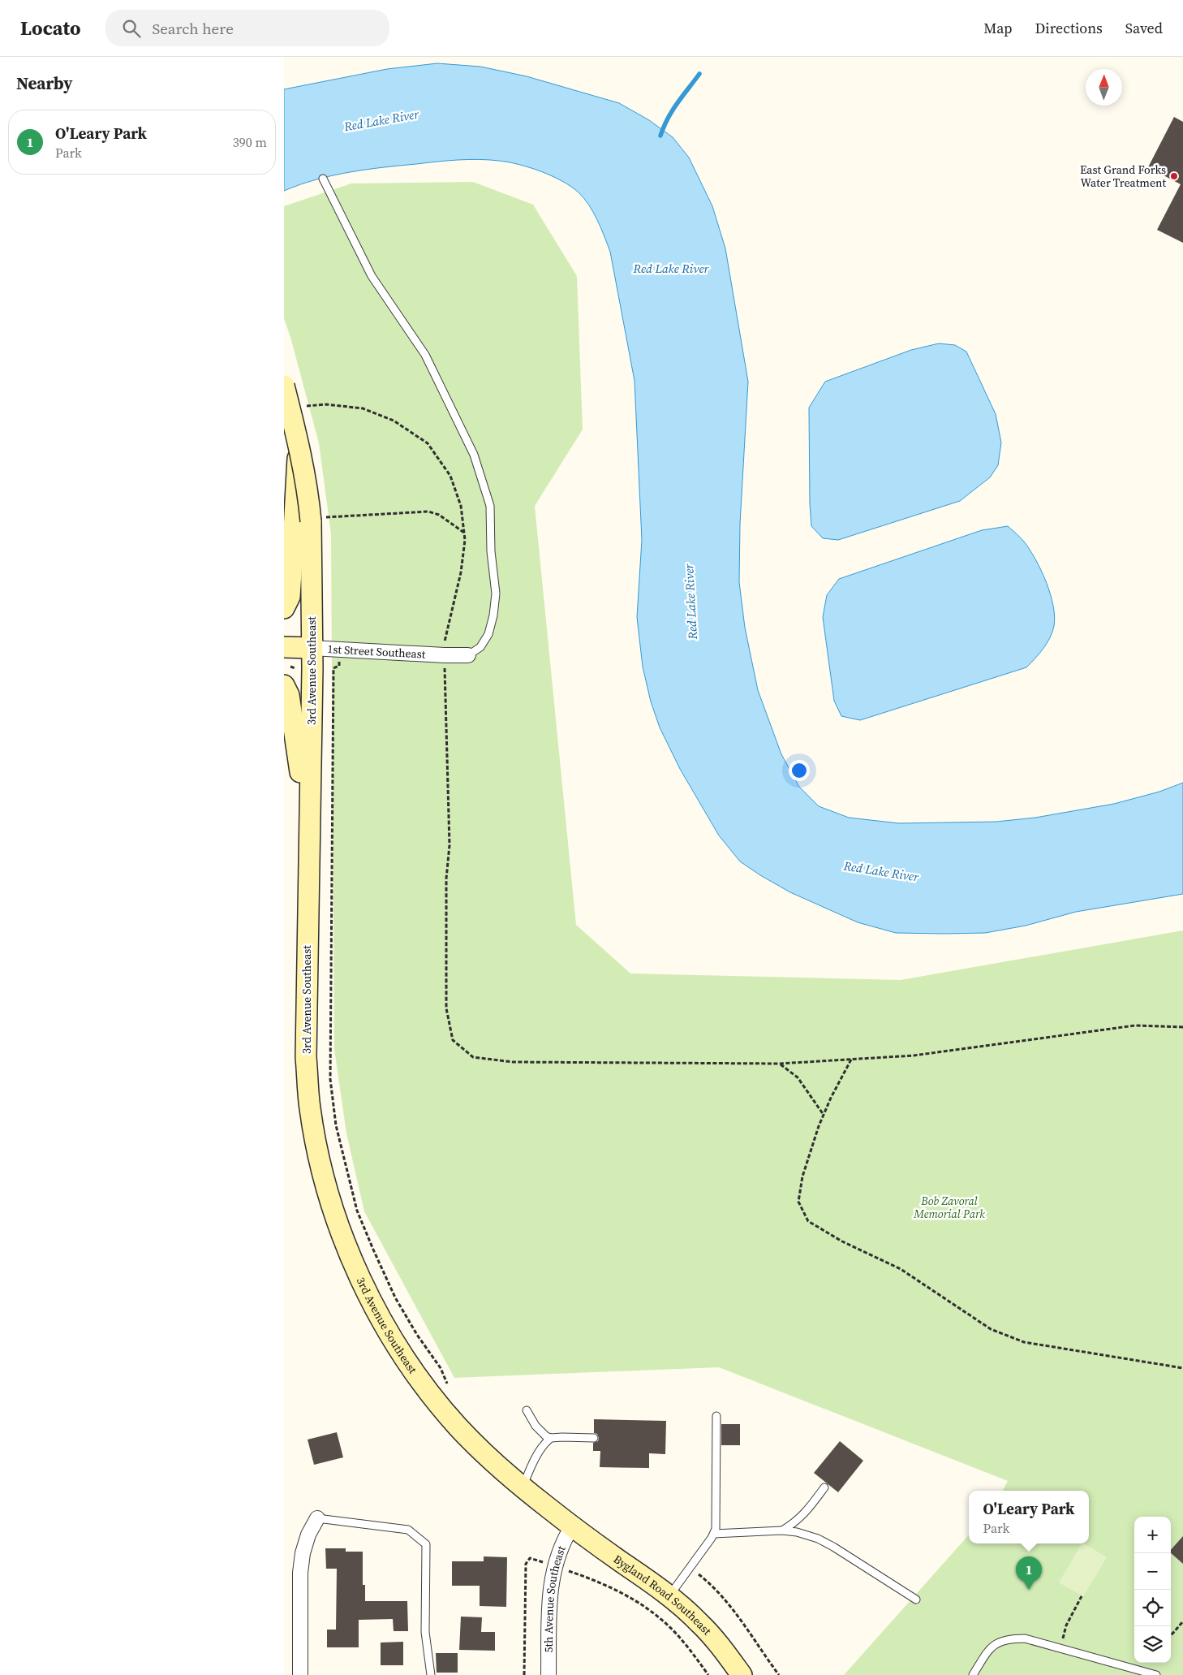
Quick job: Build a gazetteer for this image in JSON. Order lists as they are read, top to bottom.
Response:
{
  "streets": {
    "street": [
      "1st Street Southeast",
      "3rd Avenue Southeast",
      "Bygland Road Southeast",
      "5th Avenue Southeast"
    ]
  },
  "crossings": [
    ["1st Street Southeast", "3rd Avenue Southeast"],
    ["3rd Avenue Southeast", "Bygland Road Southeast"],
    ["3rd Avenue Southeast", "5th Avenue Southeast"],
    ["Bygland Road Southeast", "5th Avenue Southeast"]
  ],
  "water": ["Red Lake River"],
  "parks": ["Bob Zavoral Memorial Park"],
  "places": ["East Grand Forks Water Treatment"],
  "north": "top",
  "page": {
    "header": "Locato",
    "search": "Search here",
    "nav": ["Map", "Directions", "Saved"],
    "heading": "Nearby",
    "list": [
      {
        "mark": "1",
        "name": "O'Leary Park",
        "note": "Park",
        "value": "390 m"
      }
    ],
    "popup": ["O'Leary Park", "Park"],
    "map_buttons": ["+", "−"],
    "pins": "1"
  }
}
